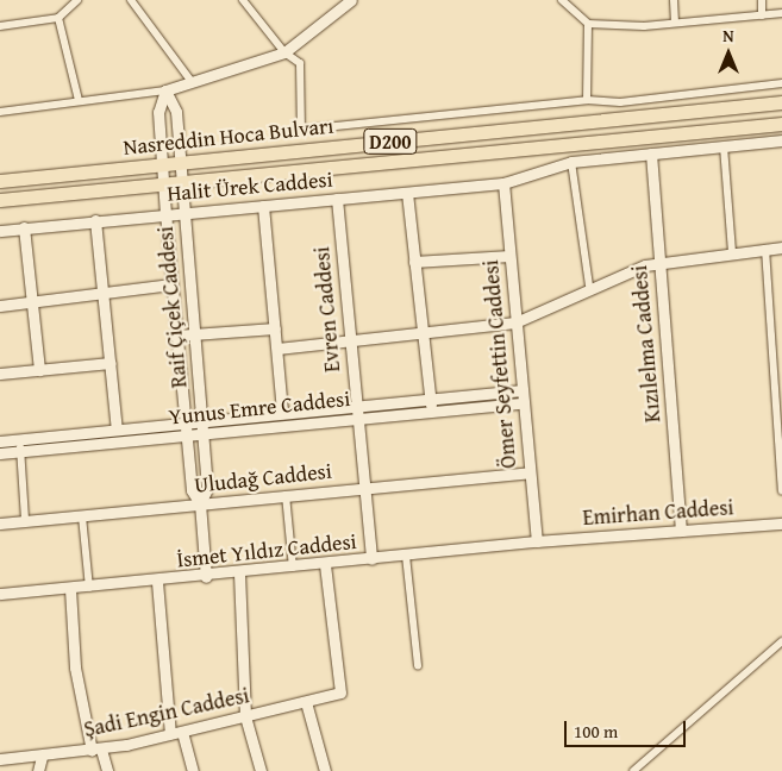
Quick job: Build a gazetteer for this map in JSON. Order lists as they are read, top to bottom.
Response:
{
  "streets": {
    "highway": ["Nasreddin Hoca Bulvarı", "D200"],
    "street": [
      "Halit Ürek Caddesi",
      "Raif Çiçek Caddesi",
      "Evren Caddesi",
      "Kızılelma Caddesi",
      "Ömer Seyfettin Caddesi",
      "Yunus Emre Caddesi",
      "Uludağ Caddesi",
      "Emirhan Caddesi",
      "İsmet Yıldız Caddesi",
      "Şadi Engin Caddesi"
    ]
  },
  "crossings": [
    ["Nasreddin Hoca Bulvarı", "Raif Çiçek Caddesi"],
    ["Halit Ürek Caddesi", "Raif Çiçek Caddesi"],
    ["Halit Ürek Caddesi", "Evren Caddesi"],
    ["Halit Ürek Caddesi", "Kızılelma Caddesi"],
    ["Halit Ürek Caddesi", "Ömer Seyfettin Caddesi"],
    ["Raif Çiçek Caddesi", "Yunus Emre Caddesi"],
    ["Raif Çiçek Caddesi", "Uludağ Caddesi"],
    ["Raif Çiçek Caddesi", "İsmet Yıldız Caddesi"],
    ["Evren Caddesi", "Yunus Emre Caddesi"],
    ["Evren Caddesi", "Uludağ Caddesi"],
    ["Evren Caddesi", "İsmet Yıldız Caddesi"],
    ["Kızılelma Caddesi", "Emirhan Caddesi"],
    ["Ömer Seyfettin Caddesi", "Yunus Emre Caddesi"],
    ["Ömer Seyfettin Caddesi", "Uludağ Caddesi"],
    ["Ömer Seyfettin Caddesi", "Emirhan Caddesi"],
    ["Ömer Seyfettin Caddesi", "İsmet Yıldız Caddesi"],
    ["Emirhan Caddesi", "İsmet Yıldız Caddesi"],
    ["İsmet Yıldız Caddesi", "Şadi Engin Caddesi"]
  ],
  "scale_bar": "100 m",
  "north": "top"
}
